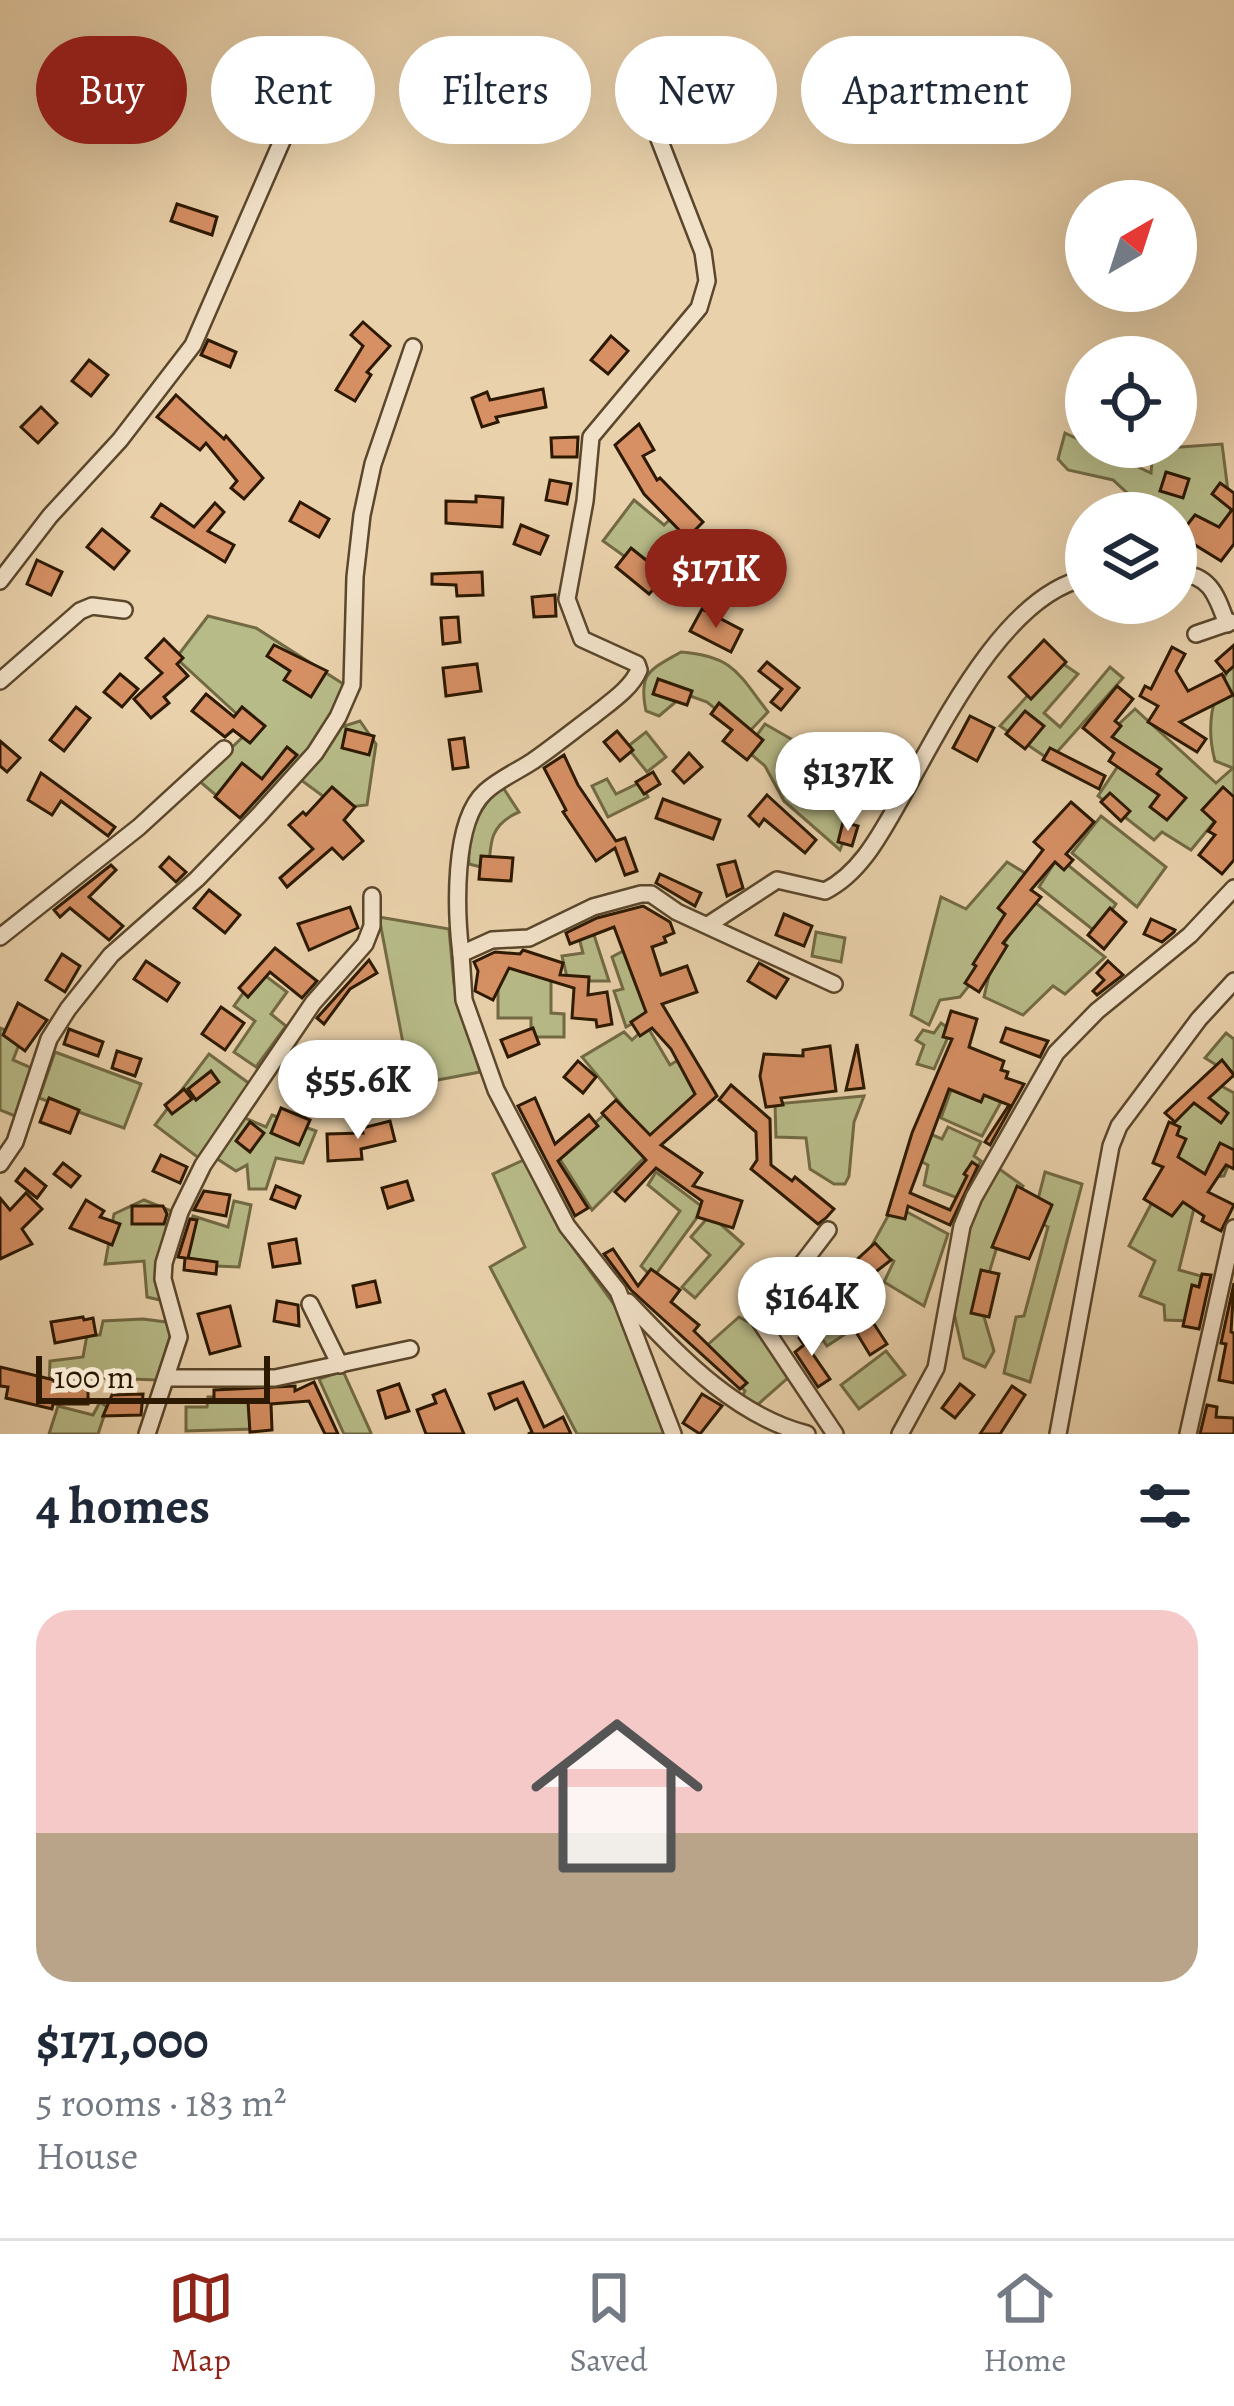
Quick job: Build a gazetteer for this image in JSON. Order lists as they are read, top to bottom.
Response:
{
  "scale_bar": "100 m",
  "north": "top right",
  "page": {
    "chip": [
      "Buy",
      "Rent",
      "Filters",
      "New",
      "Apartment"
    ],
    "price": [
      "$171K",
      "$137K",
      "$55.6K",
      "$164K"
    ],
    "scale": "100 m",
    "heading": "4 homes",
    "list": [
      {
        "name": "$171,000",
        "note": "5 rooms · 183 m² · House"
      }
    ],
    "tabs": ["Map", "Saved", "Home"]
  }
}
